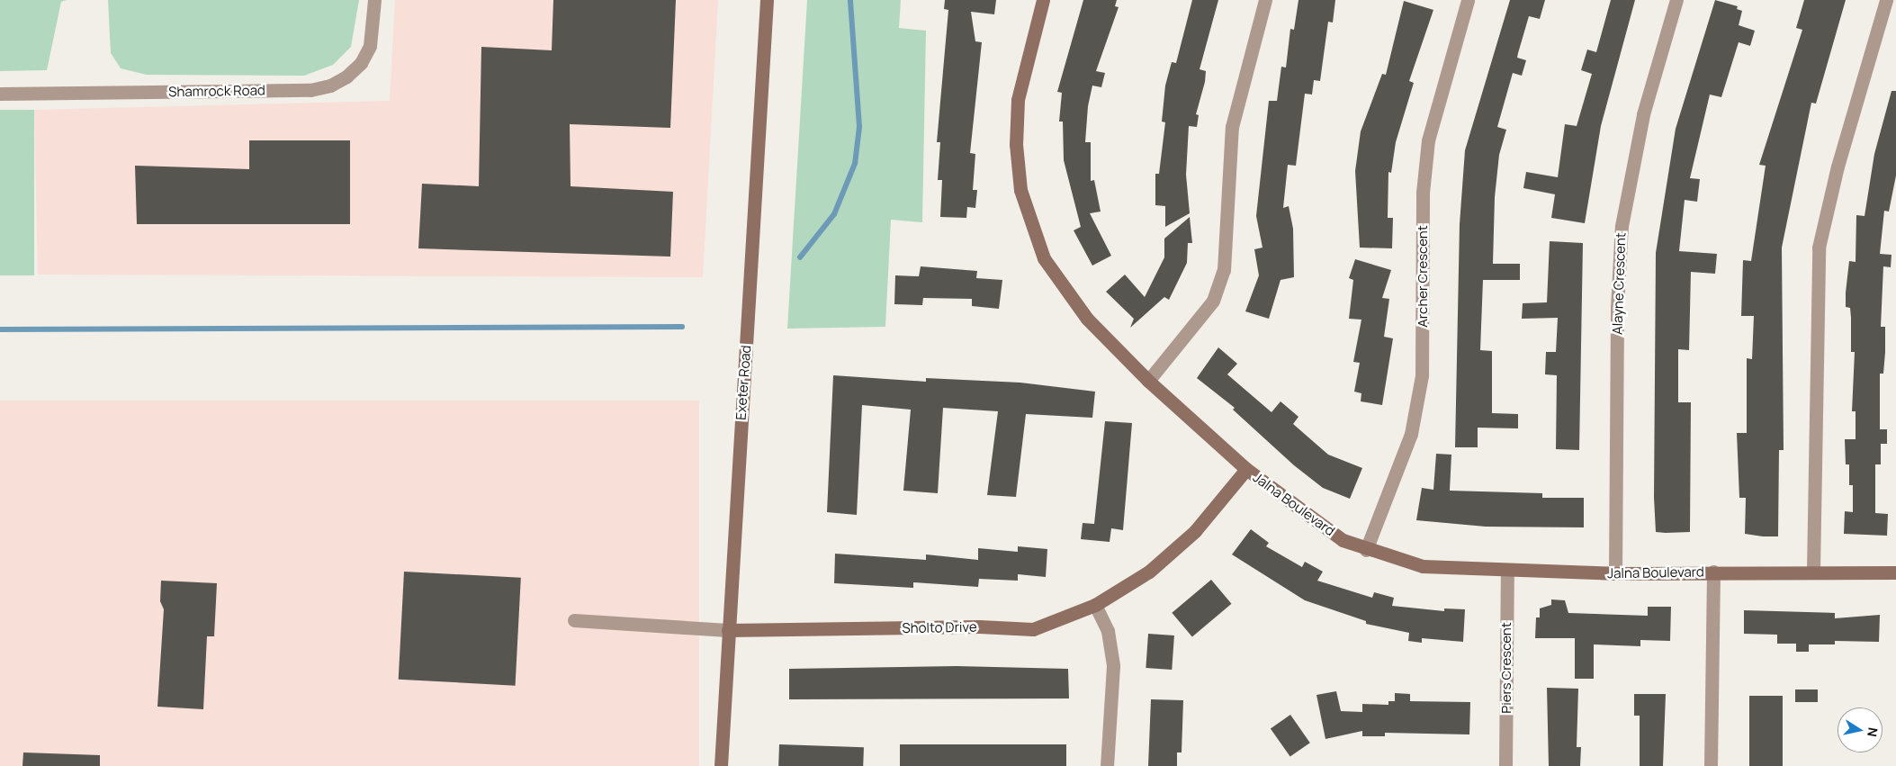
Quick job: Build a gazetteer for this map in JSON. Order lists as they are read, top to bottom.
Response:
{
  "streets": {
    "street": [
      "Shamrock Road",
      "Archer Crescent",
      "Alayne Crescent",
      "Exeter Road",
      "Jalna Boulevard",
      "Sholto Drive",
      "Piers Crescent"
    ]
  },
  "crossings": [
    ["Archer Crescent", "Jalna Boulevard"],
    ["Alayne Crescent", "Jalna Boulevard"],
    ["Exeter Road", "Sholto Drive"],
    ["Jalna Boulevard", "Sholto Drive"],
    ["Jalna Boulevard", "Piers Crescent"]
  ],
  "north": "right"
}
